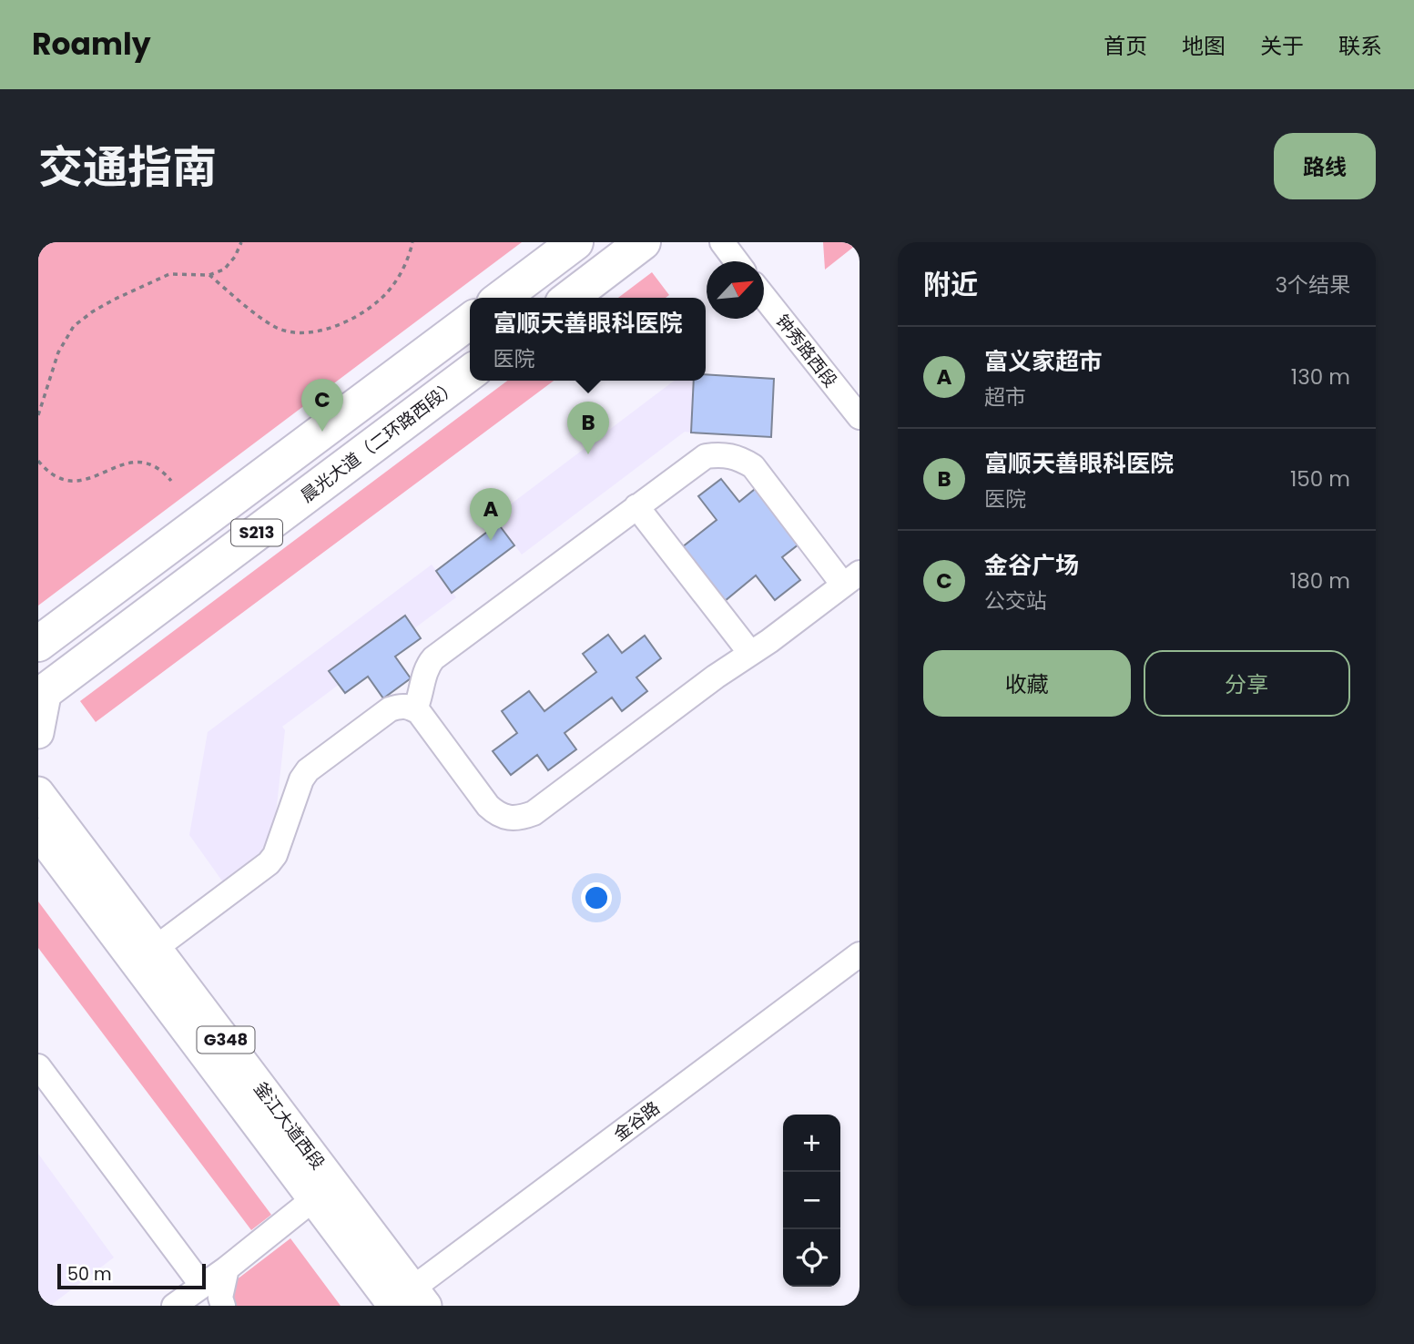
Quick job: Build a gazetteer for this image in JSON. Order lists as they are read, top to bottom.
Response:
{
  "streets": {
    "highway": ["晨光大道（二环路西段）", "S213"],
    "main road": ["G348", "釜江大道西段"],
    "street": ["钟秀路西段", "金谷路"]
  },
  "crossings": [
    ["金谷路", "釜江大道西段"]
  ],
  "scale_bar": "50 m",
  "north": "top right",
  "page": {
    "header": "Roamly",
    "nav": [
      "首页",
      "地图",
      "关于",
      "联系"
    ],
    "title": "交通指南",
    "buttons": [
      "路线",
      ["收藏", "分享"]
    ],
    "heading": ["附近", "3个结果"],
    "popup": ["富顺天善眼科医院", "医院"],
    "list": [
      {
        "mark": "A",
        "name": "富义家超市",
        "note": "超市",
        "value": "130 m"
      },
      {
        "mark": "B",
        "name": "富顺天善眼科医院",
        "note": "医院",
        "value": "150 m"
      },
      {
        "mark": "C",
        "name": "金谷广场",
        "note": "公交站",
        "value": "180 m"
      }
    ],
    "pins": ["C", "B", "A"],
    "map_buttons": ["+", "−"],
    "scale": "50 m"
  }
}
